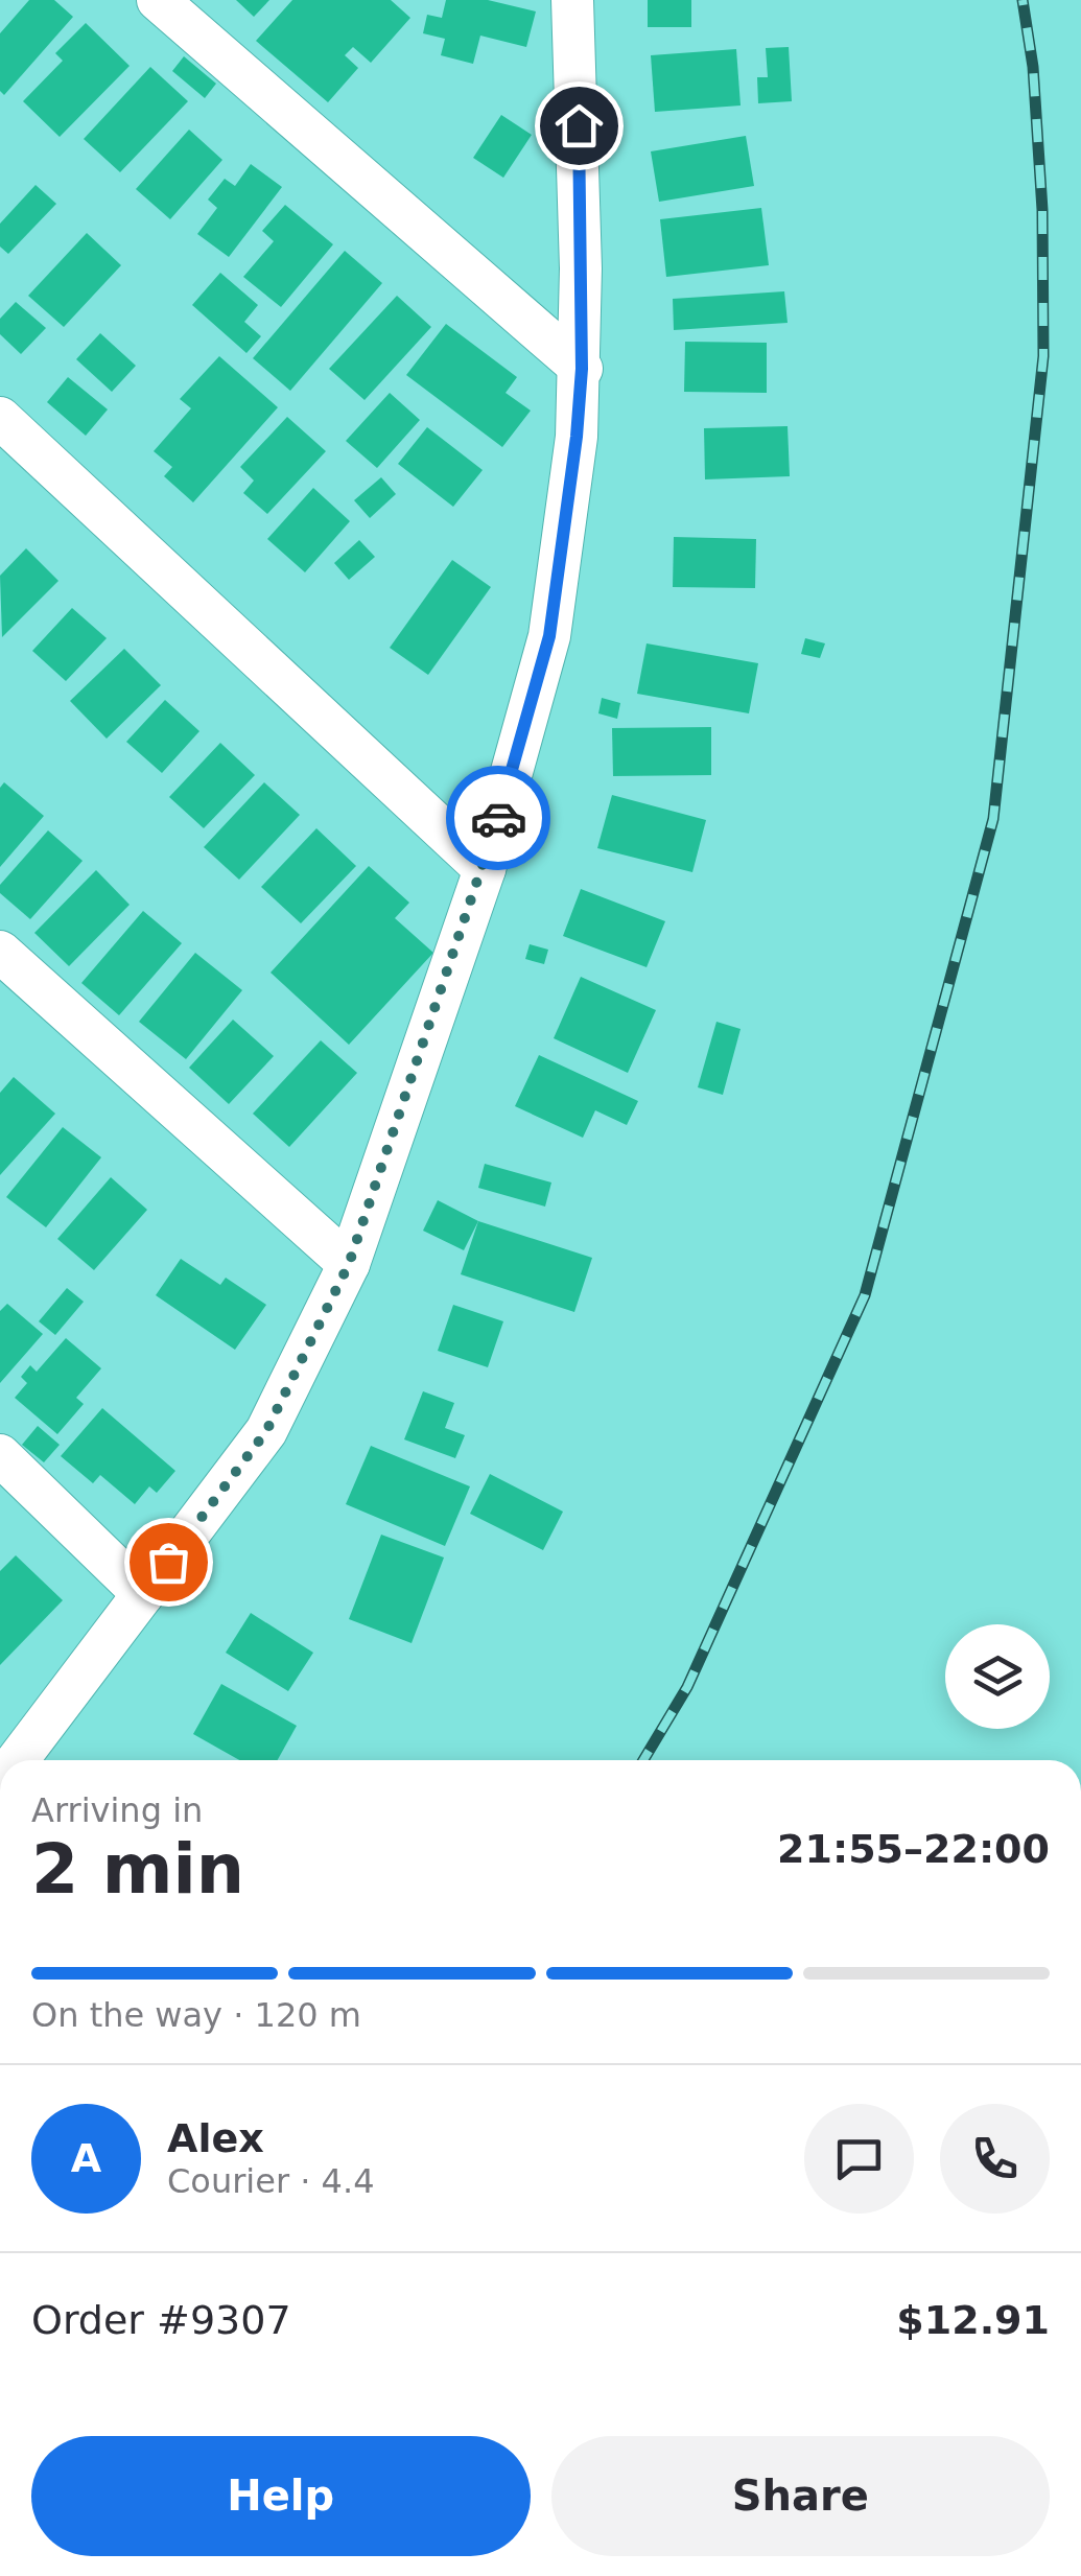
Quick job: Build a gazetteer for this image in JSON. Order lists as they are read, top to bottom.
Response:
{
  "page": {
    "heading": ["2 min", "Arriving in", "21:55–22:00"],
    "panel": [
      "Alex",
      "Courier · 4.4",
      "Order #9307",
      "$12.91"
    ],
    "bar": "On the way · 120 m",
    "round": "A",
    "buttons": ["Help", "Share"]
  }
}
